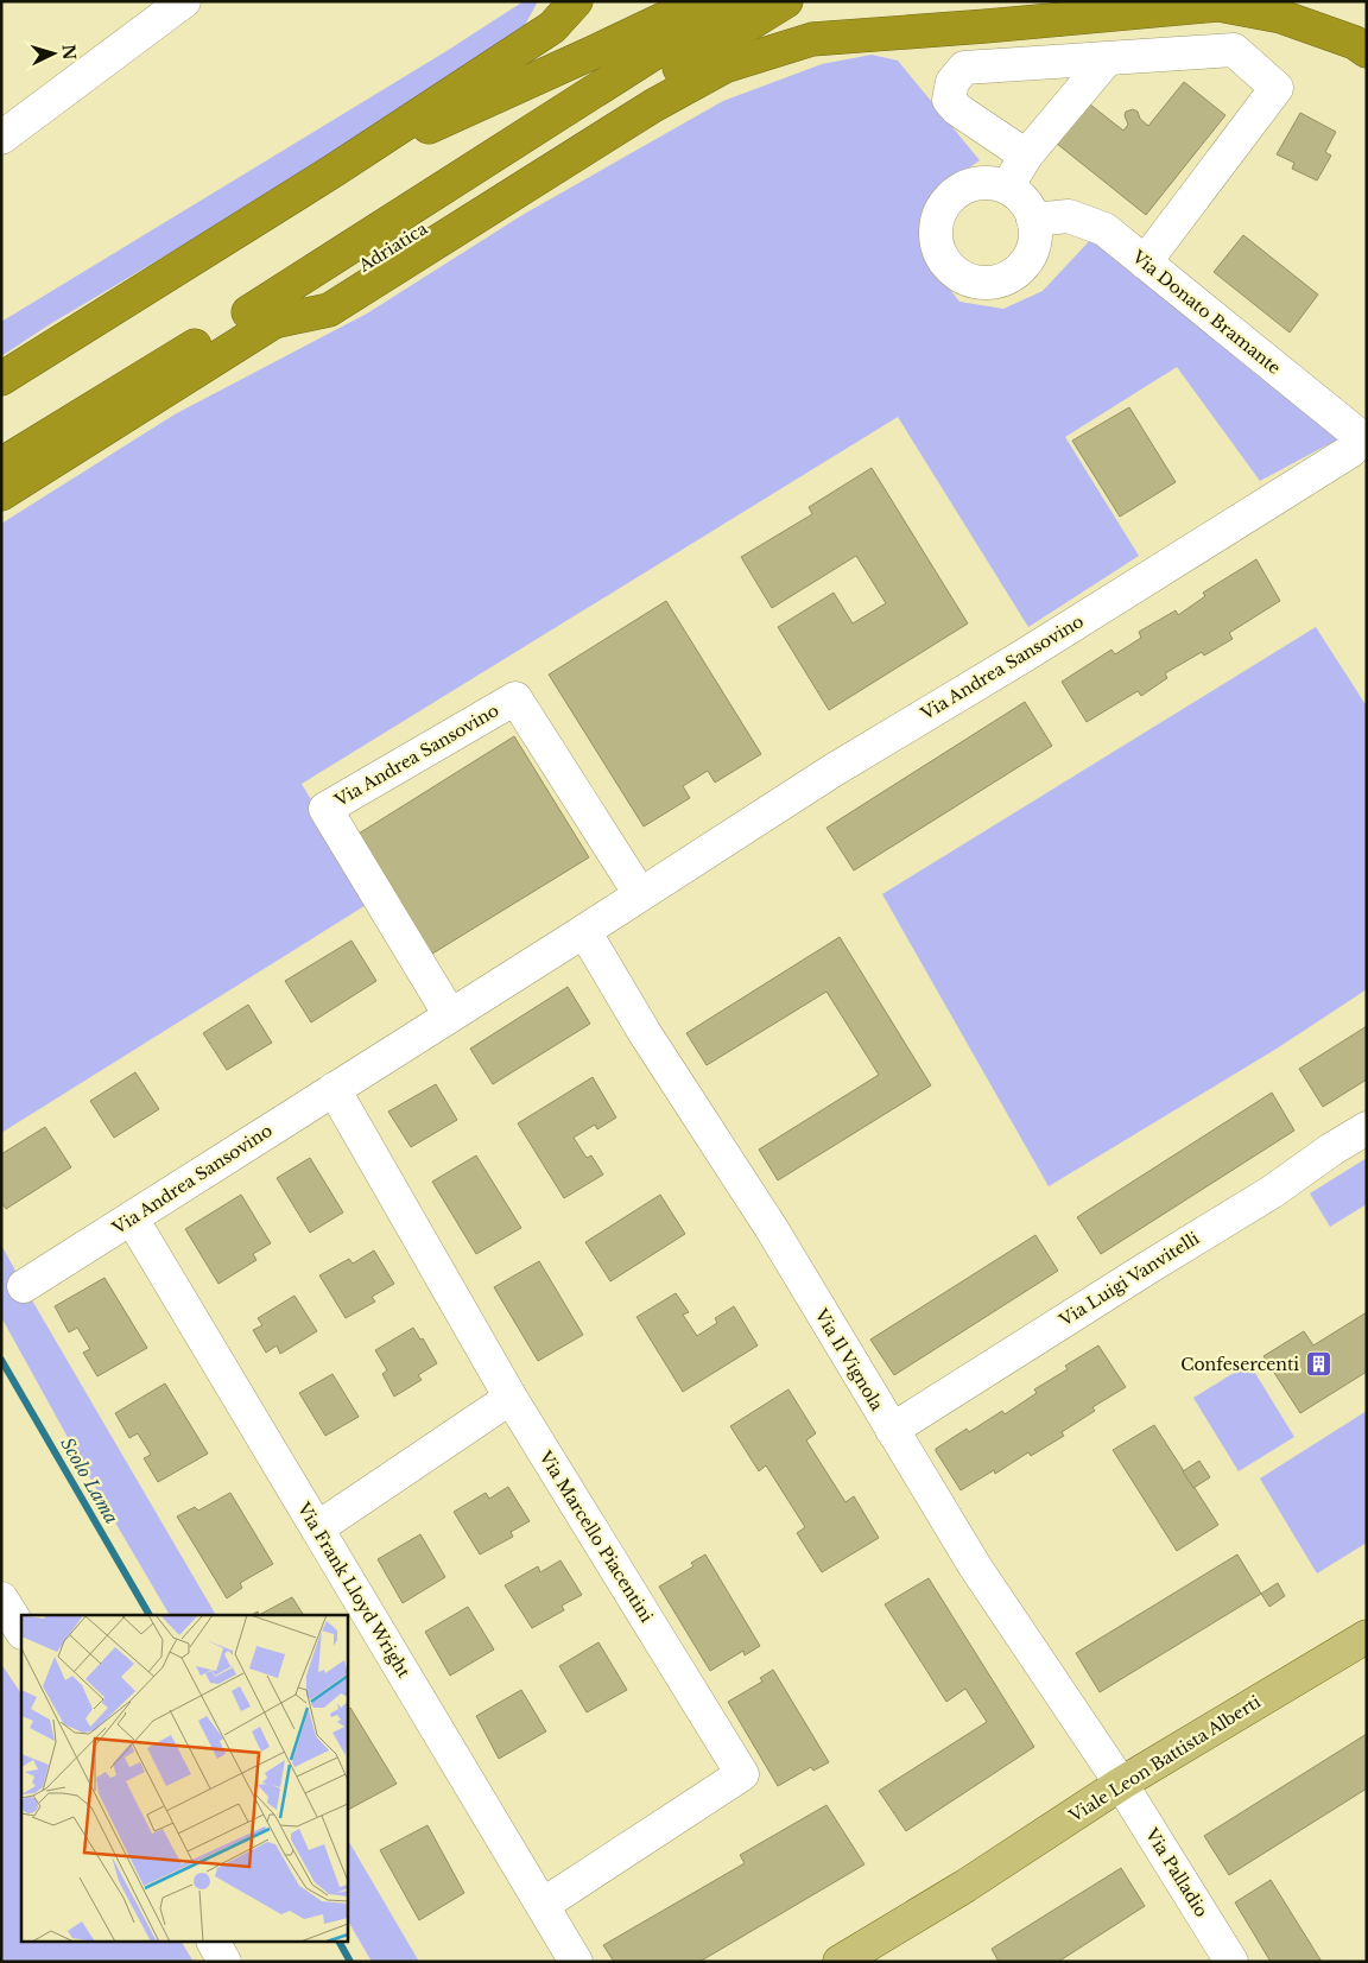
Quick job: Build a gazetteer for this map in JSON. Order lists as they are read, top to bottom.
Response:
{
  "streets": {
    "highway": ["Adriatica"],
    "main road": ["Viale Leon Battista Alberti"],
    "street": [
      "Via Donato Bramante",
      "Via Andrea Sansovino",
      "Via Luigi Vanvitelli",
      "Via Il Vignola",
      "Via Marcello Piacentini",
      "Via Frank Lloyd Wright",
      "Via Palladio"
    ]
  },
  "crossings": [
    ["Via Donato Bramante", "Via Andrea Sansovino"],
    ["Via Andrea Sansovino", "Via Il Vignola"],
    ["Via Andrea Sansovino", "Via Marcello Piacentini"],
    ["Via Andrea Sansovino", "Via Frank Lloyd Wright"],
    ["Via Luigi Vanvitelli", "Via Il Vignola"],
    ["Via Il Vignola", "Viale Leon Battista Alberti"],
    ["Via Il Vignola", "Via Palladio"],
    ["Via Marcello Piacentini", "Via Frank Lloyd Wright"],
    ["Viale Leon Battista Alberti", "Via Palladio"]
  ],
  "water": ["Scolo Lama"],
  "places": {
    "building": ["Confesercenti"]
  },
  "north": "right"
}
